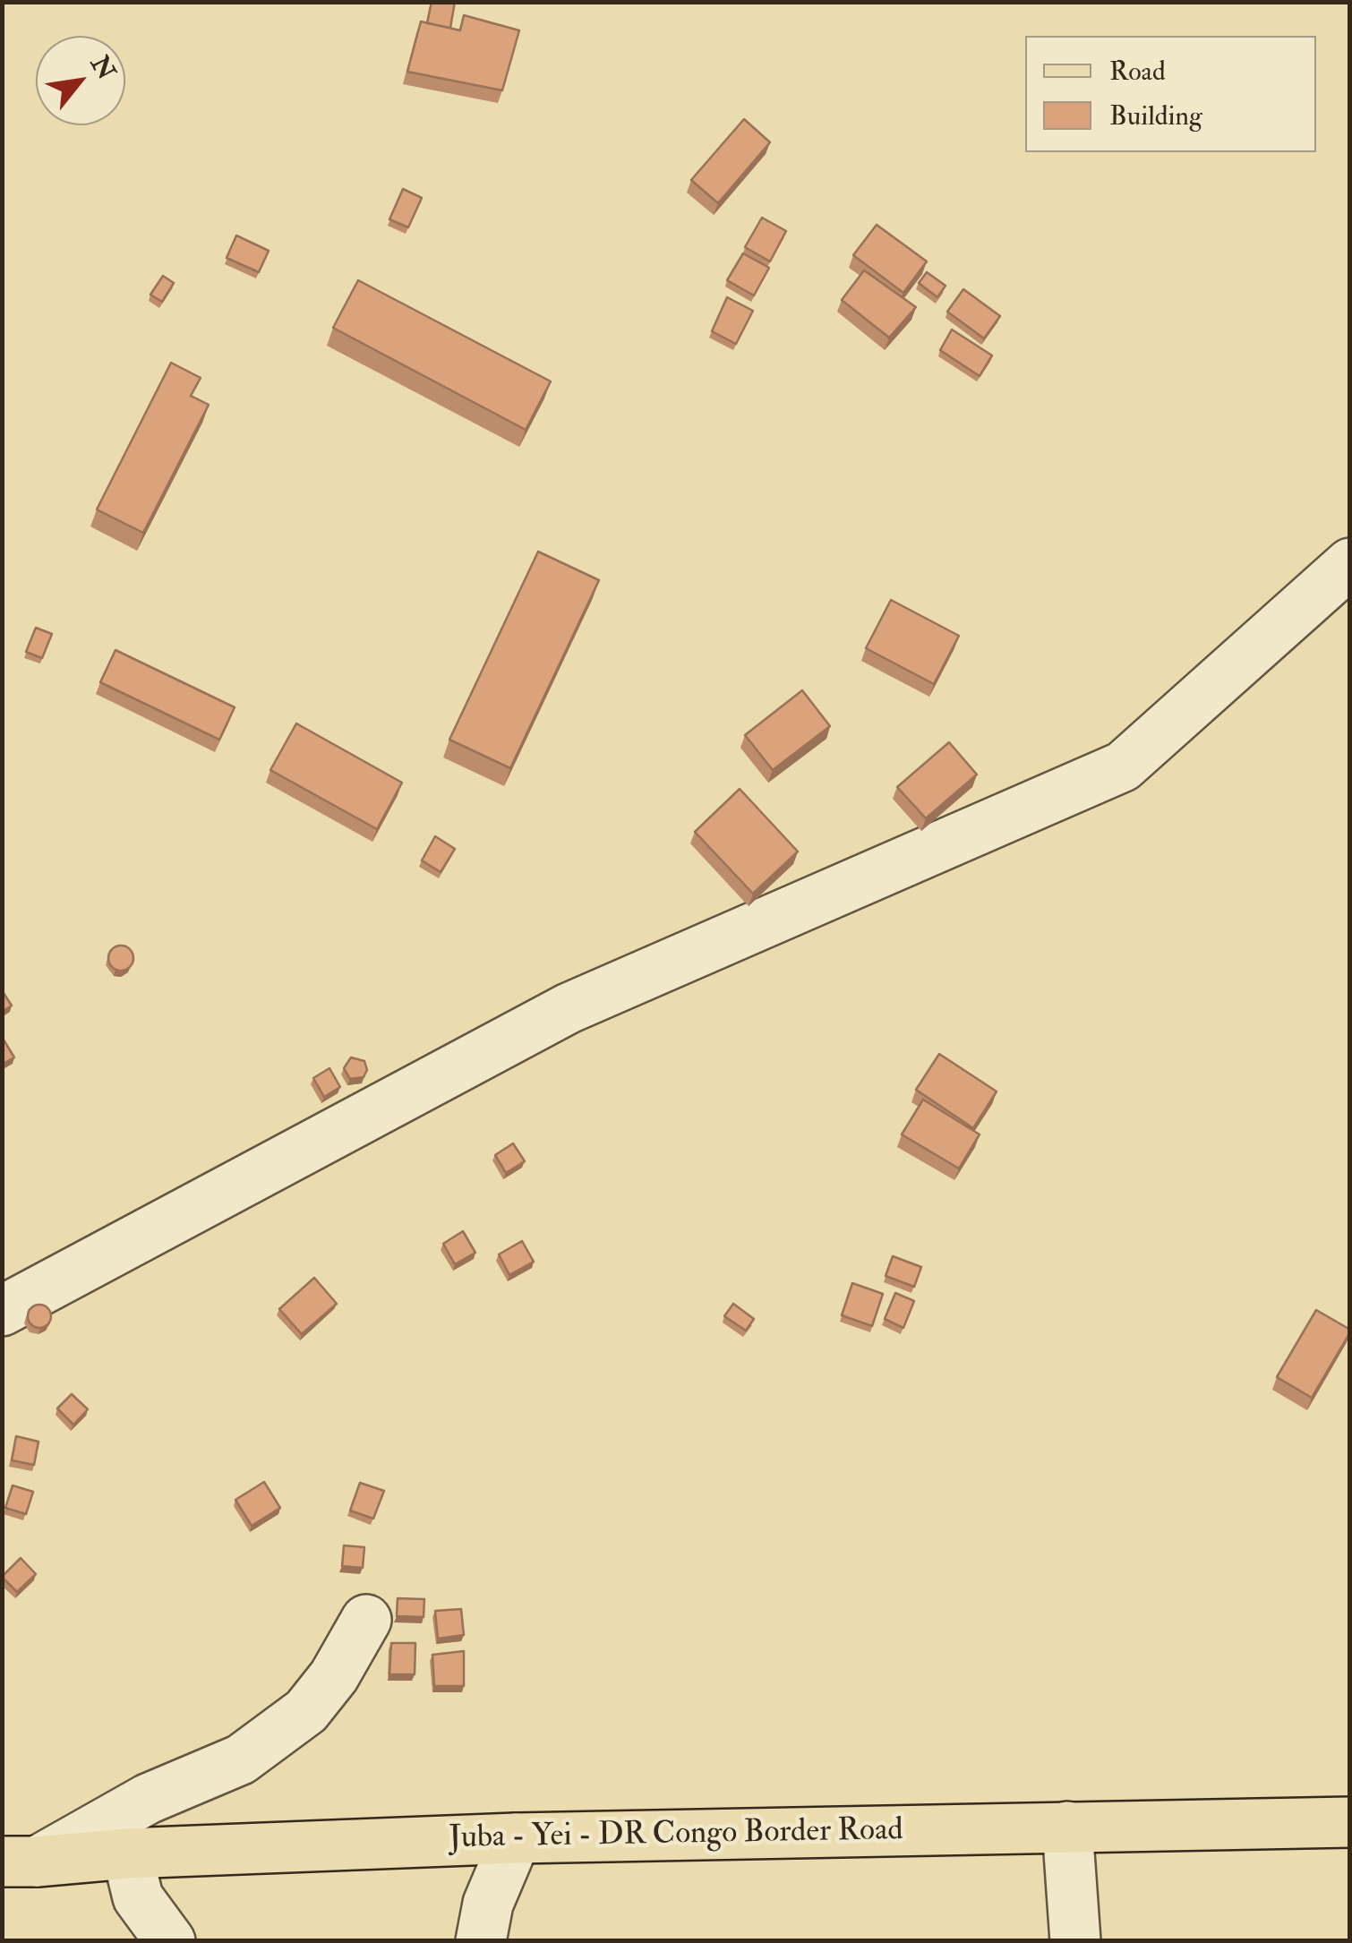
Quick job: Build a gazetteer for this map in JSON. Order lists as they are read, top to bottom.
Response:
{
  "streets": {
    "main road": ["Juba - Yei - DR Congo Border Road"]
  },
  "legend": ["Road", "Building"],
  "north": "top right"
}
